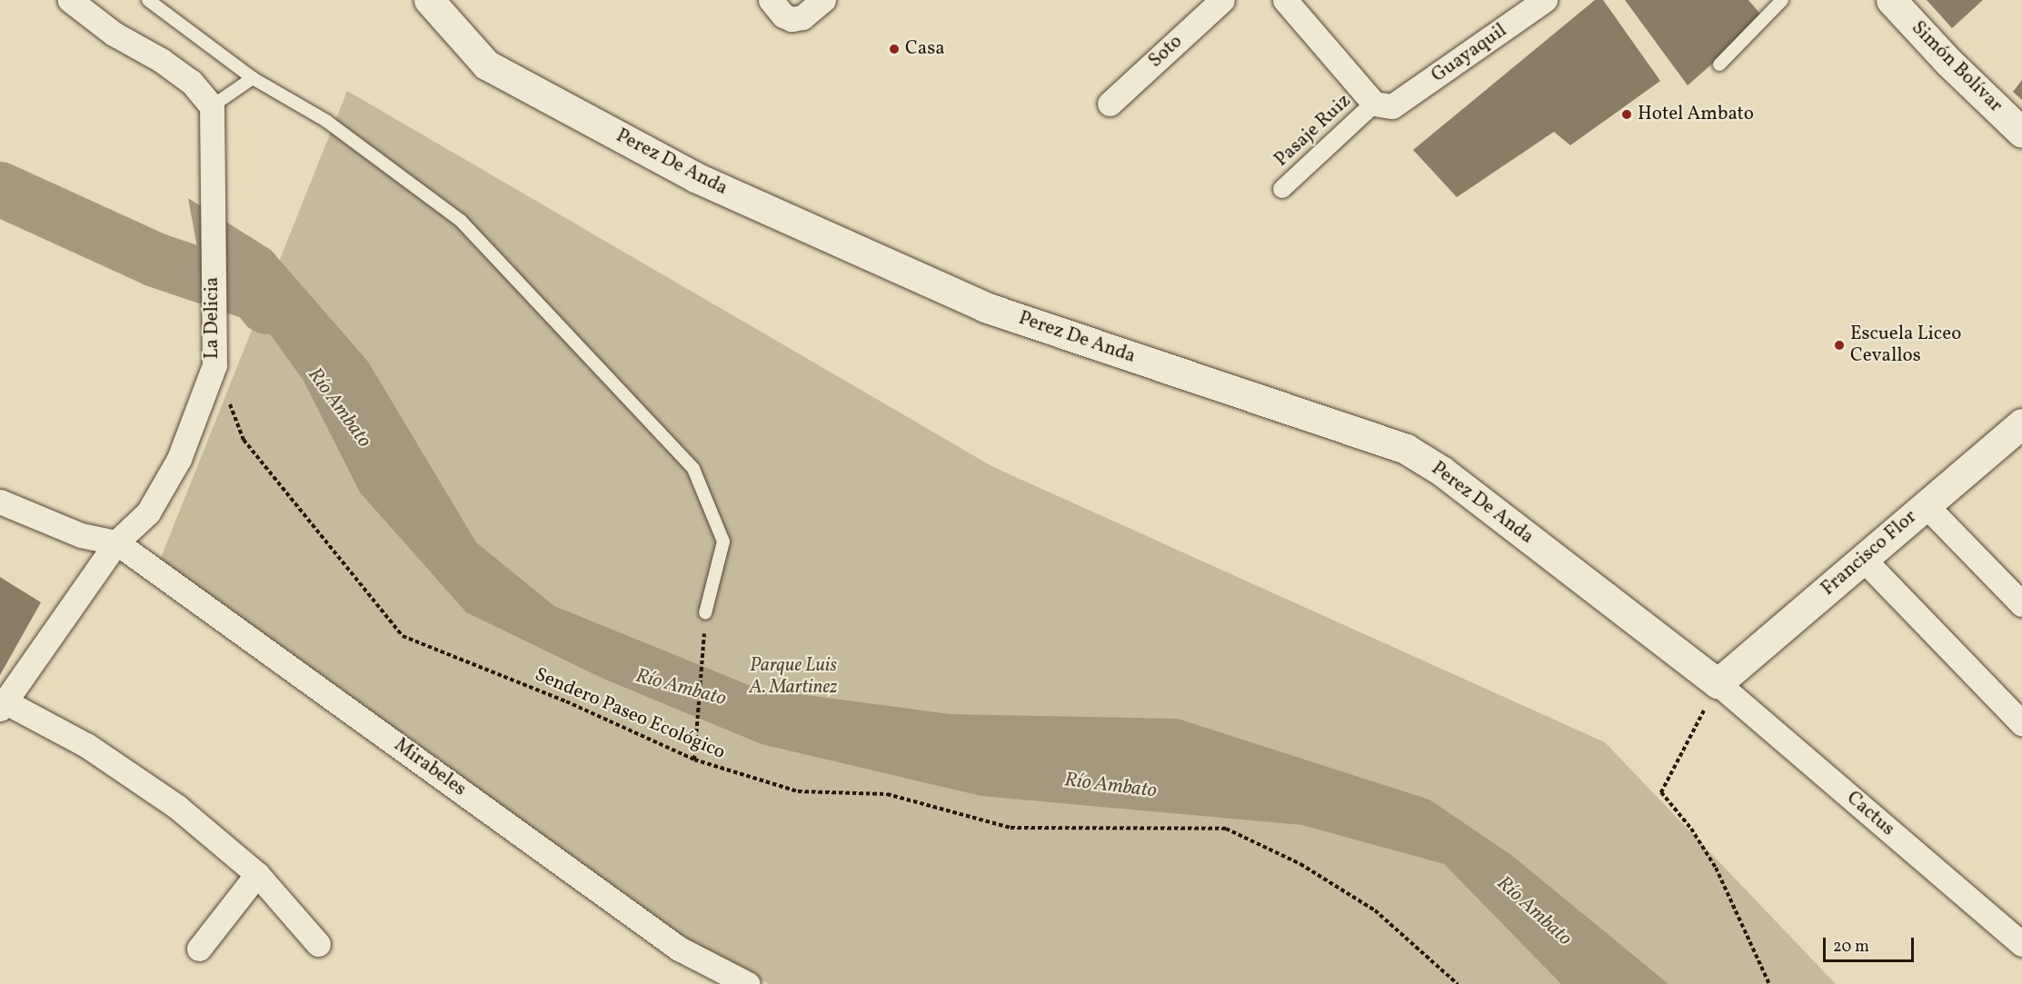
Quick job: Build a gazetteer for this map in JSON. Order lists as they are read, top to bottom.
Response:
{
  "streets": {
    "main road": ["Simón Bolívar", "Perez De Anda", "Francisco Flor"],
    "street": [
      "Soto",
      "Guayaquil",
      "Pasaje Ruiz",
      "La Delicia",
      "Mirabeles",
      "Cactus"
    ],
    "path": ["Sendero Paseo Ecológico"]
  },
  "crossings": [
    ["Guayaquil", "Pasaje Ruiz"],
    ["Perez De Anda", "Francisco Flor"],
    ["Perez De Anda", "Cactus"],
    ["La Delicia", "Sendero Paseo Ecológico"],
    ["La Delicia", "Mirabeles"],
    ["Francisco Flor", "Cactus"]
  ],
  "water": ["Río Ambato"],
  "parks": ["Parque Luis A. Martinez"],
  "places": ["Casa", "Hotel Ambato", "Escuela Liceo Cevallos"],
  "scale_bar": "20 m"
}
